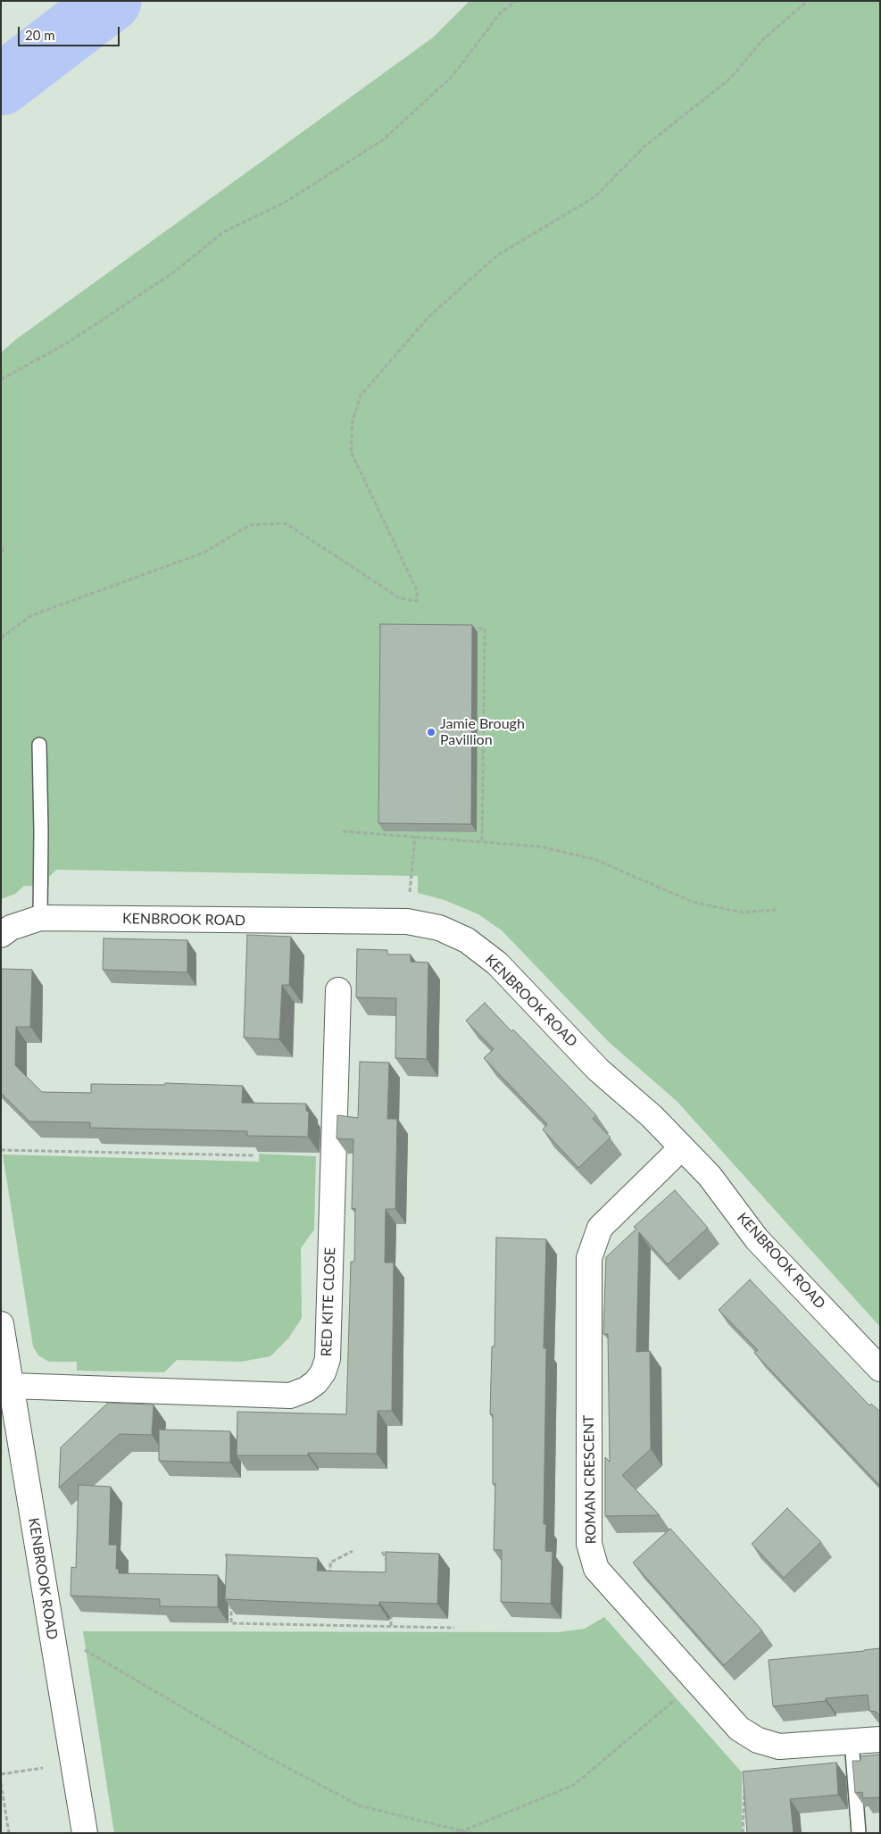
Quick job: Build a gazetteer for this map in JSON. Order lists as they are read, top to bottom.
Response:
{
  "streets": {
    "street": ["KENBROOK ROAD", "RED KITE CLOSE", "ROMAN CRESCENT"]
  },
  "crossings": [
    ["KENBROOK ROAD", "RED KITE CLOSE"],
    ["KENBROOK ROAD", "ROMAN CRESCENT"]
  ],
  "places": ["Jamie Brough Pavillion"],
  "scale_bar": "20 m"
}
